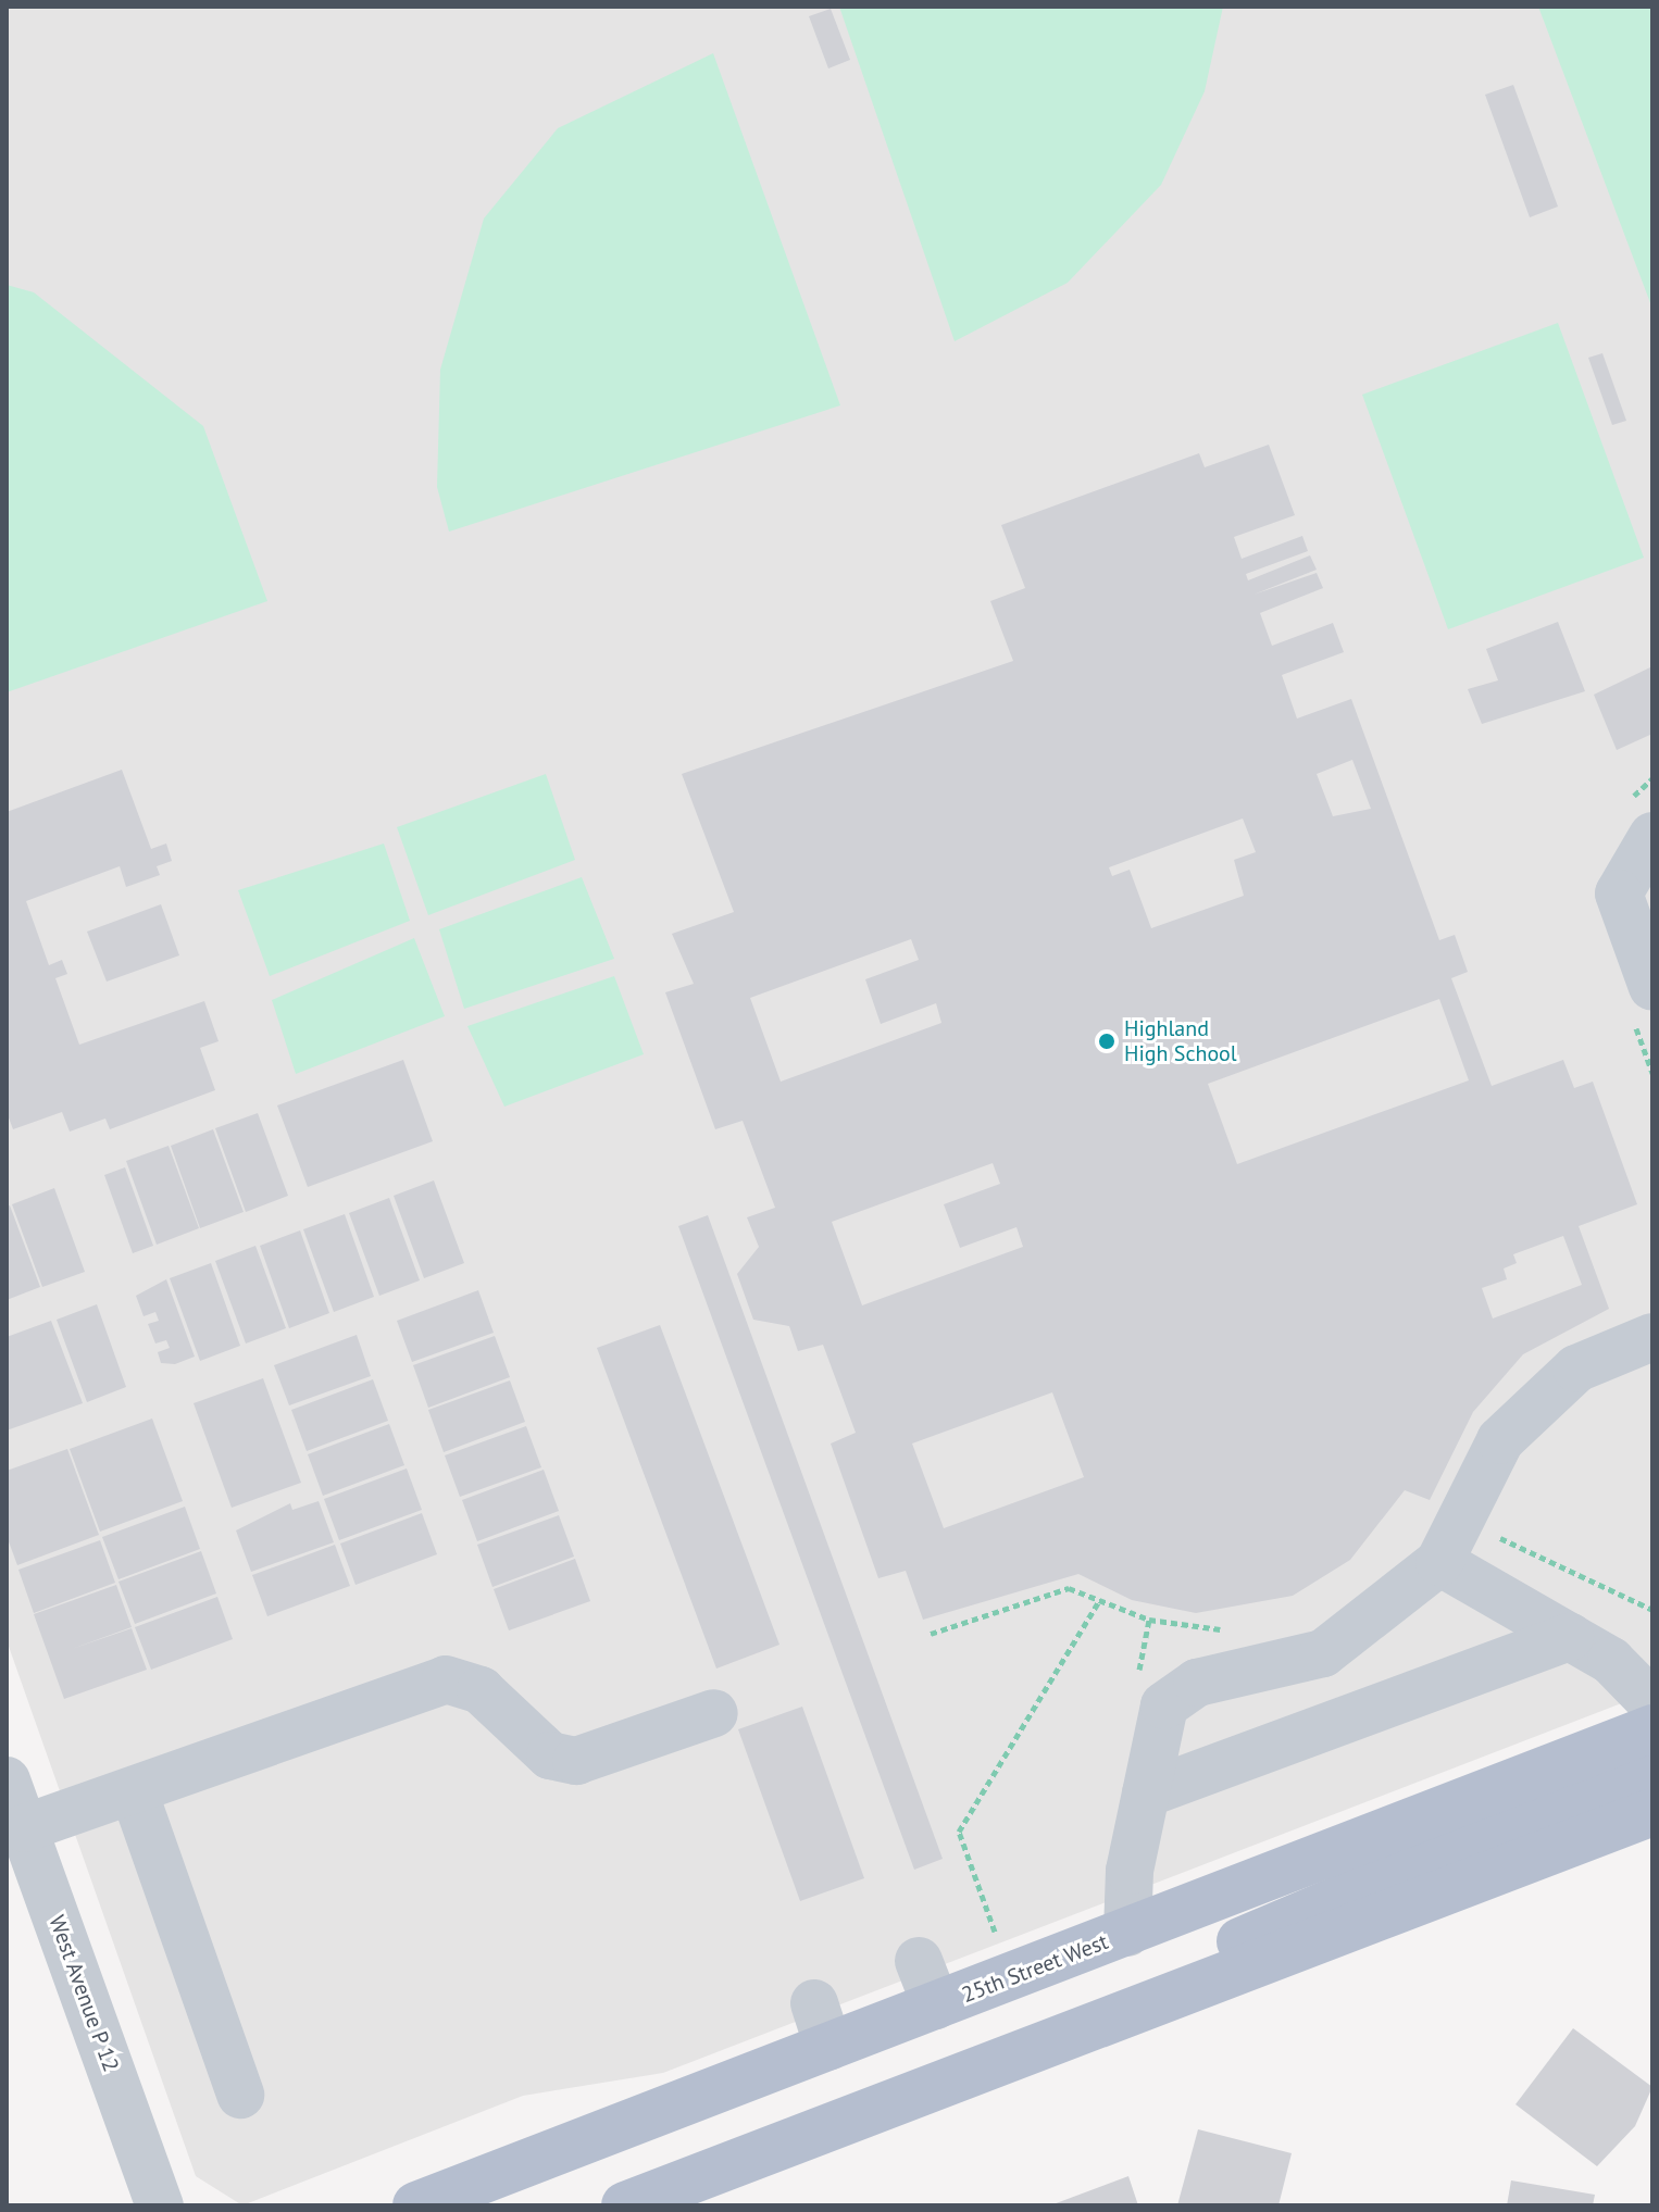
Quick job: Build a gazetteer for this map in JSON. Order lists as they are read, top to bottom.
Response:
{
  "streets": {
    "main road": ["25th Street West"],
    "street": ["West Avenue P 12"]
  },
  "places": ["Highland High School"]
}
